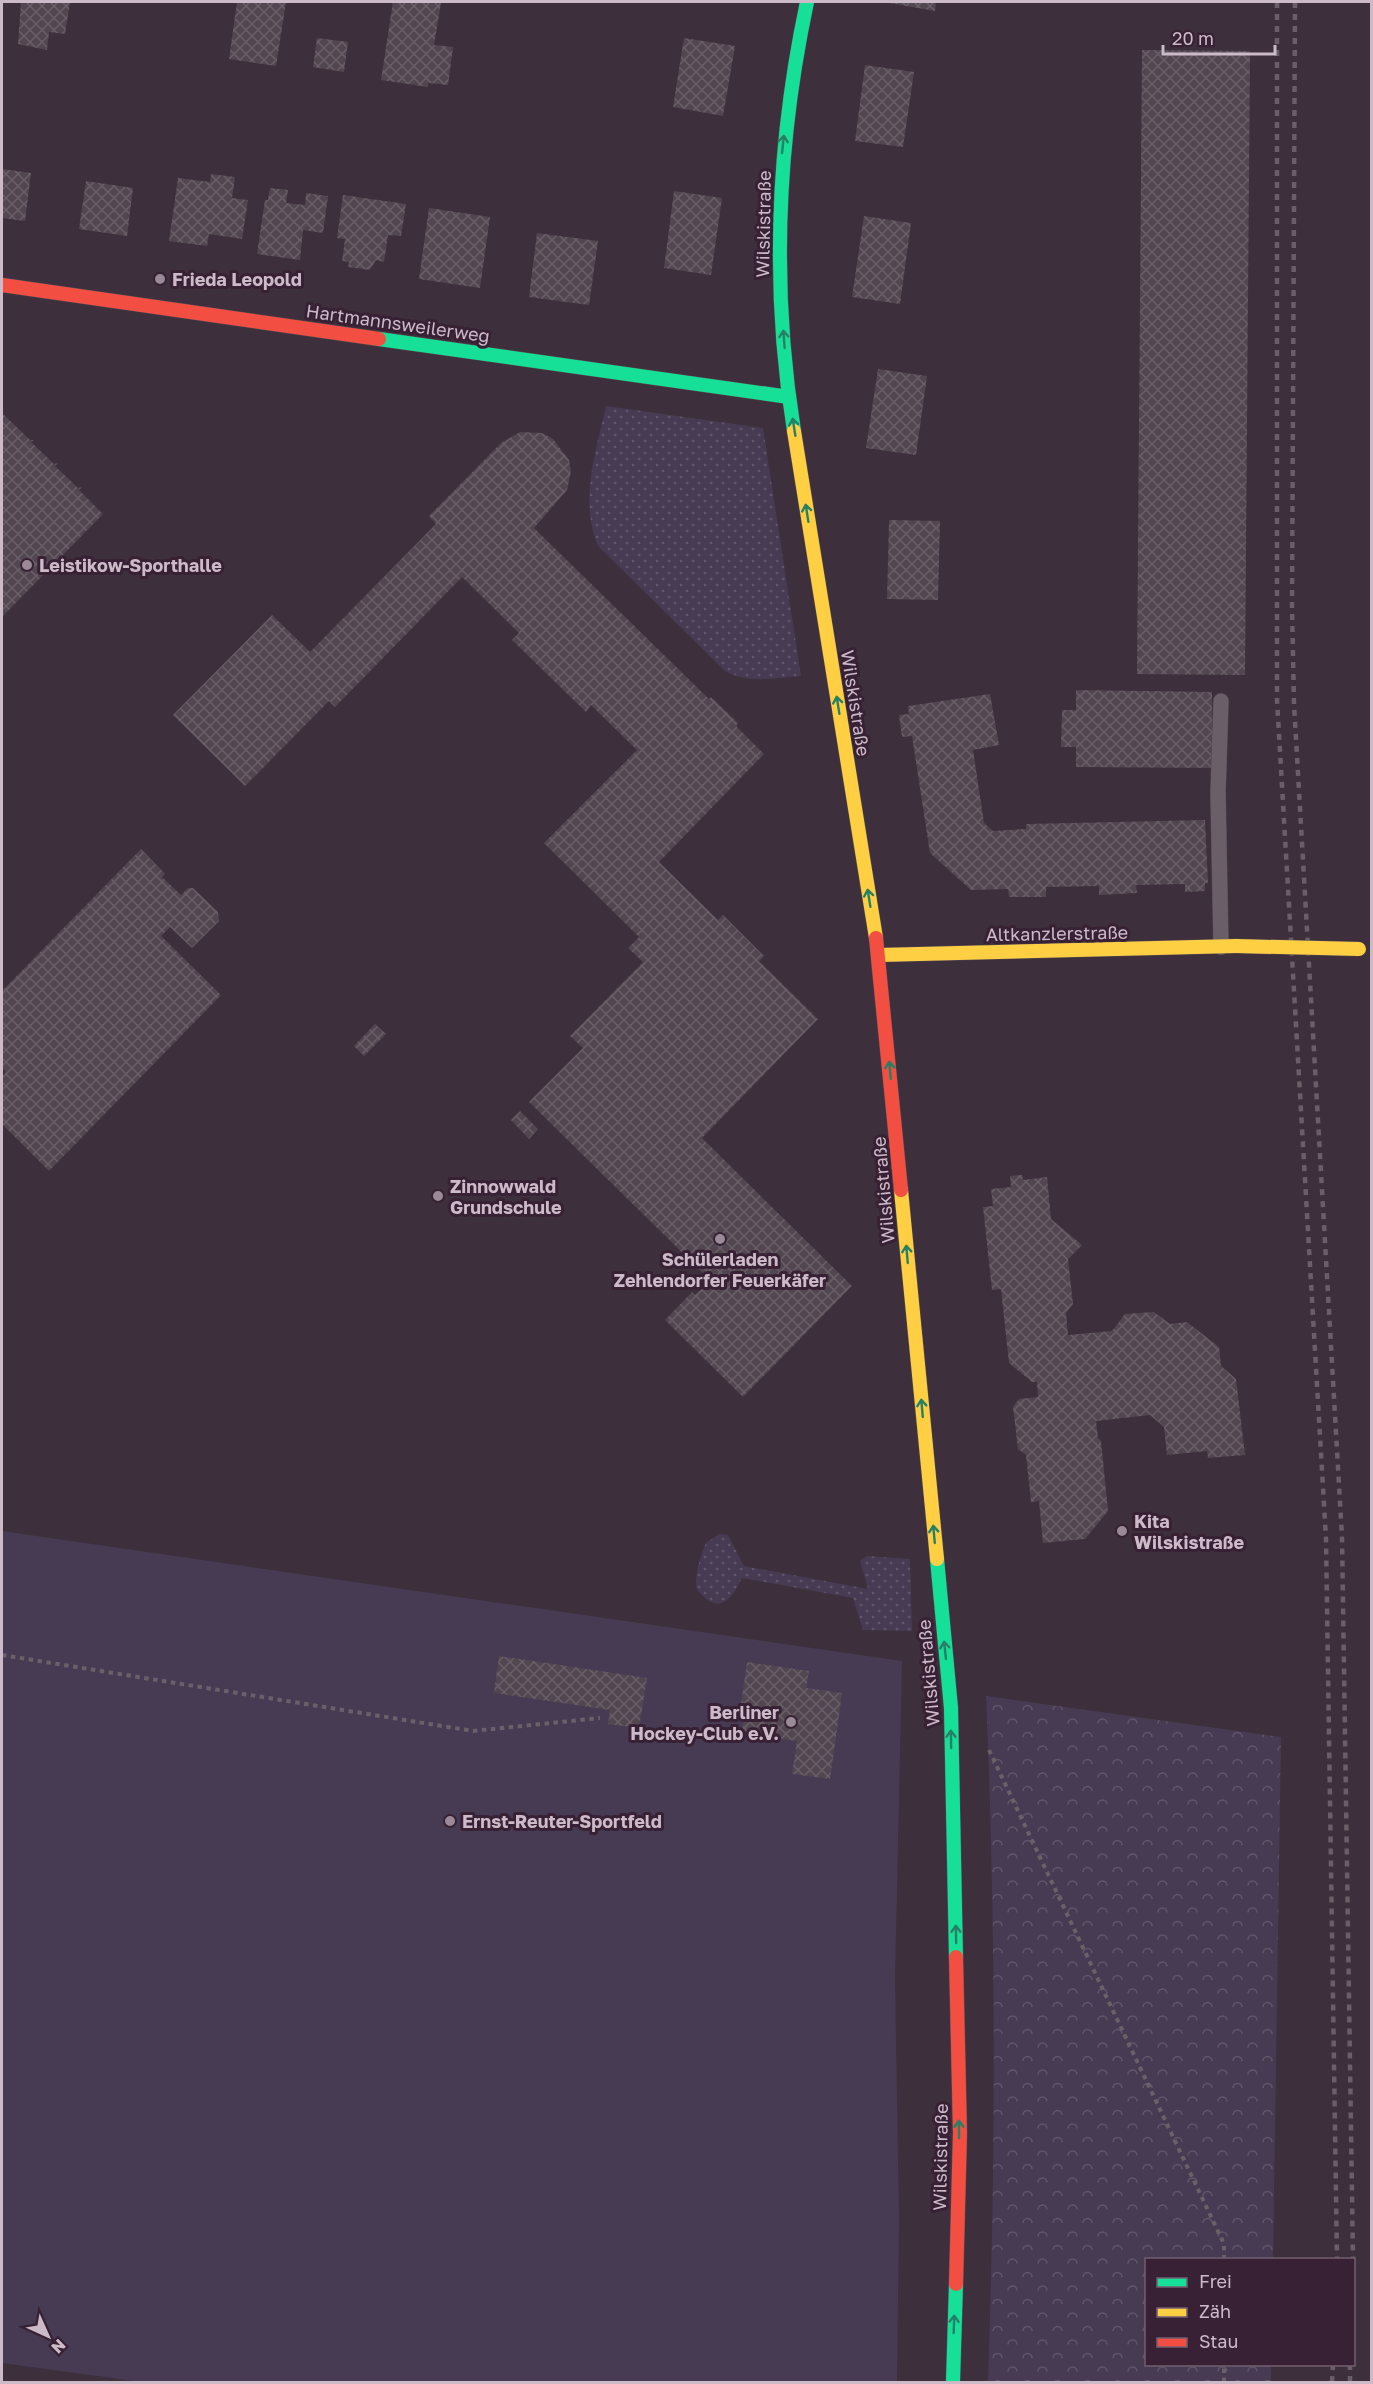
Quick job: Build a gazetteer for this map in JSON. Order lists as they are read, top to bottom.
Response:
{
  "streets": {
    "street": ["Wilskistraße", "Hartmannsweilerweg", "Altkanzlerstraße"]
  },
  "crossings": [
    ["Wilskistraße", "Hartmannsweilerweg"],
    ["Wilskistraße", "Altkanzlerstraße"]
  ],
  "one_way": ["Wilskistraße"],
  "places": [
    "Frieda Leopold",
    "Leistikow-Sporthalle",
    "Zinnowwald Grundschule",
    "Schülerladen Zehlendorfer Feuerkäfer",
    "Kita Wilskistraße",
    "Berliner Hockey-Club e.V.",
    "Ernst-Reuter-Sportfeld"
  ],
  "legend": ["Frei", "Zäh", "Stau"],
  "scale_bar": "20 m",
  "north": "bottom right"
}
